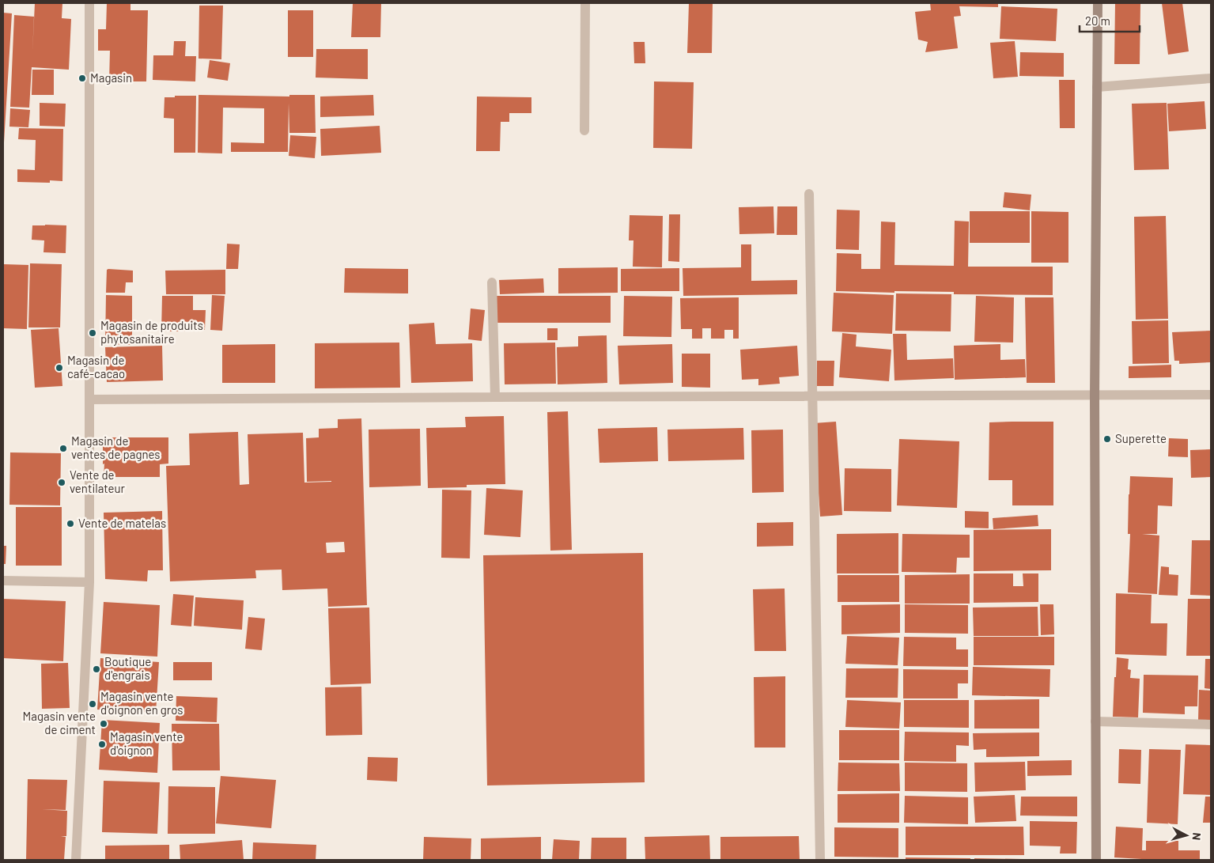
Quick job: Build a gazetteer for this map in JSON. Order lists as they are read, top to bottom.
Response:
{
  "places": [
    "Magasin",
    "Magasin de produits phytosanitaire",
    "Magasin de café-cacao",
    "Superette",
    "Magasin de ventes de pagnes",
    "Vente de ventilateur",
    "Vente de matelas",
    "Boutique d'engrais",
    "Magasin vente d'oignon en gros",
    "Magasin vente de ciment",
    "Magasin vente d'oignon"
  ],
  "scale_bar": "20 m",
  "north": "right"
}
